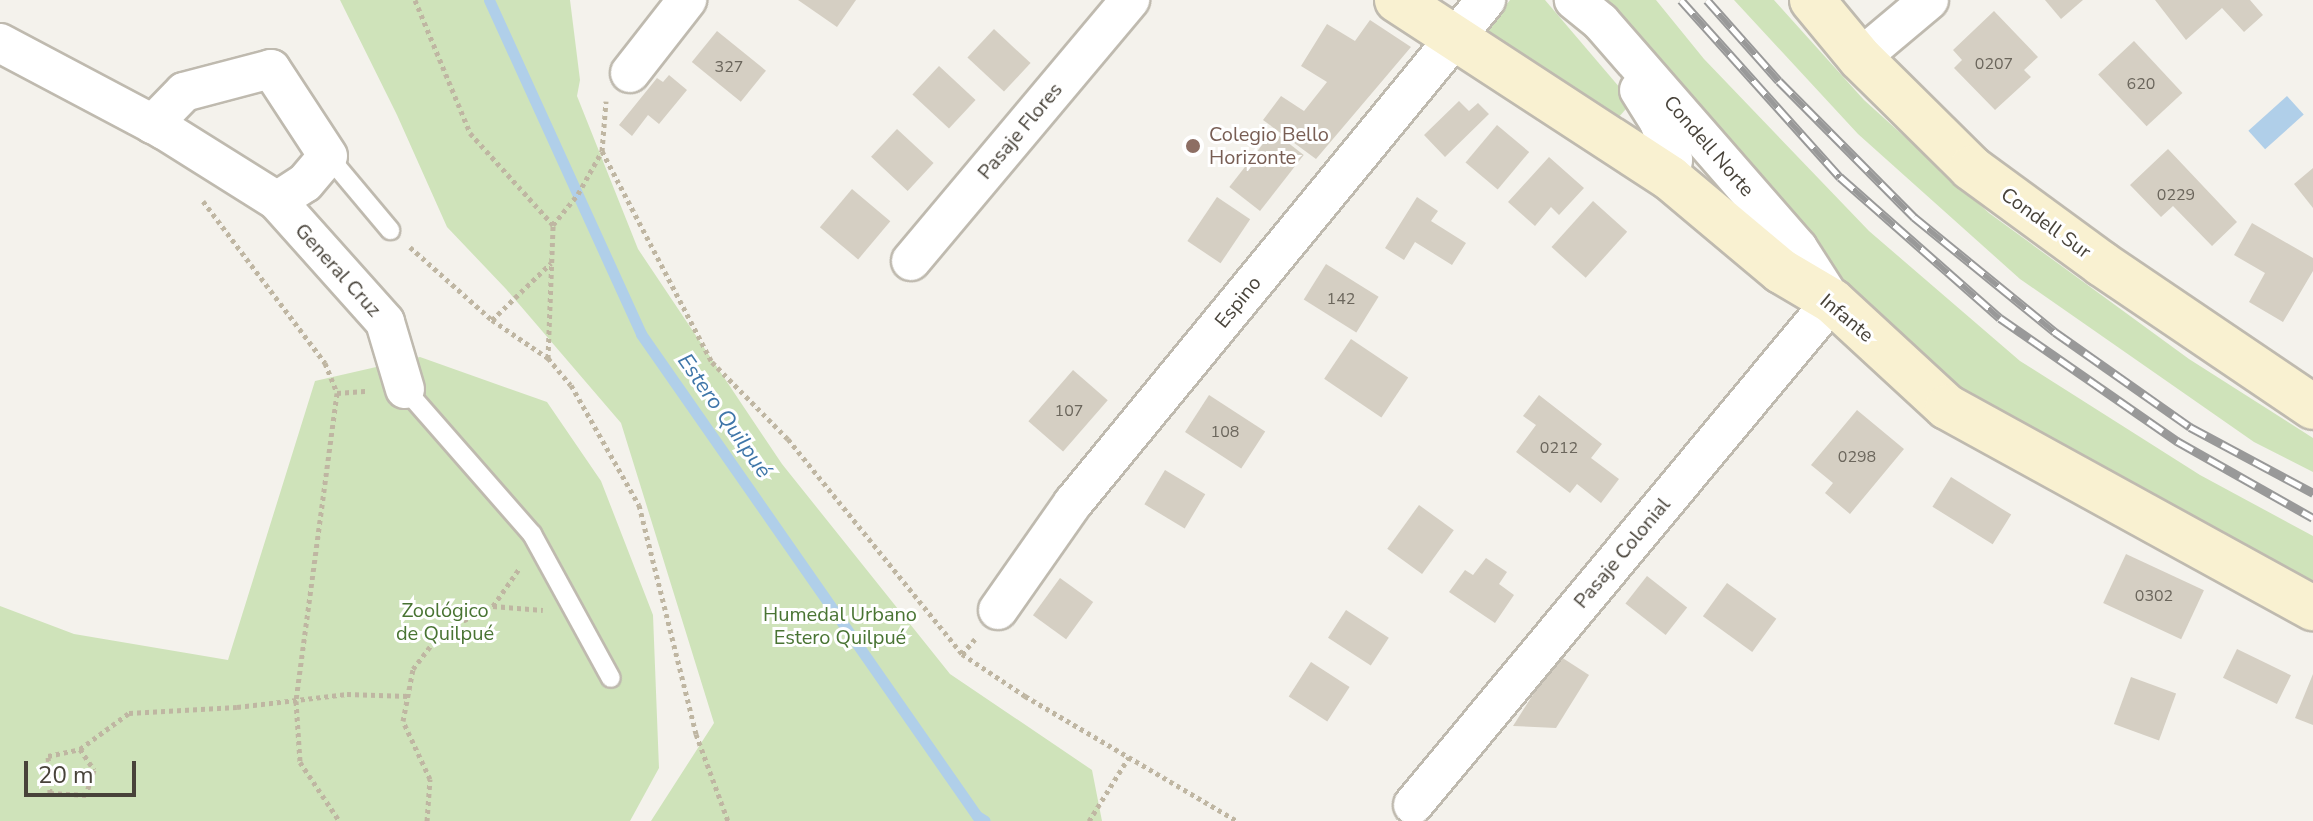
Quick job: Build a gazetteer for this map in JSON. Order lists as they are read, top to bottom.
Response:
{
  "streets": {
    "street": [
      "Pasaje Flores",
      "Condell Norte",
      "Condell Sur",
      "General Cruz",
      "Espino",
      "Infante",
      "Pasaje Colonial"
    ]
  },
  "crossings": [
    ["Condell Norte", "Infante"],
    ["Condell Norte", "Pasaje Colonial"],
    ["Espino", "Infante"],
    ["Infante", "Pasaje Colonial"]
  ],
  "water": ["Estero Quilpué"],
  "parks": ["Zoológico de Quilpué", "Humedal Urbano Estero Quilpué"],
  "places": ["Colegio Bello Horizonte"],
  "house_numbers": [
    "0207",
    "327",
    "620",
    "0229",
    "142",
    "107",
    "108",
    "0212",
    "0298",
    "0302"
  ],
  "scale_bar": "20 m"
}
